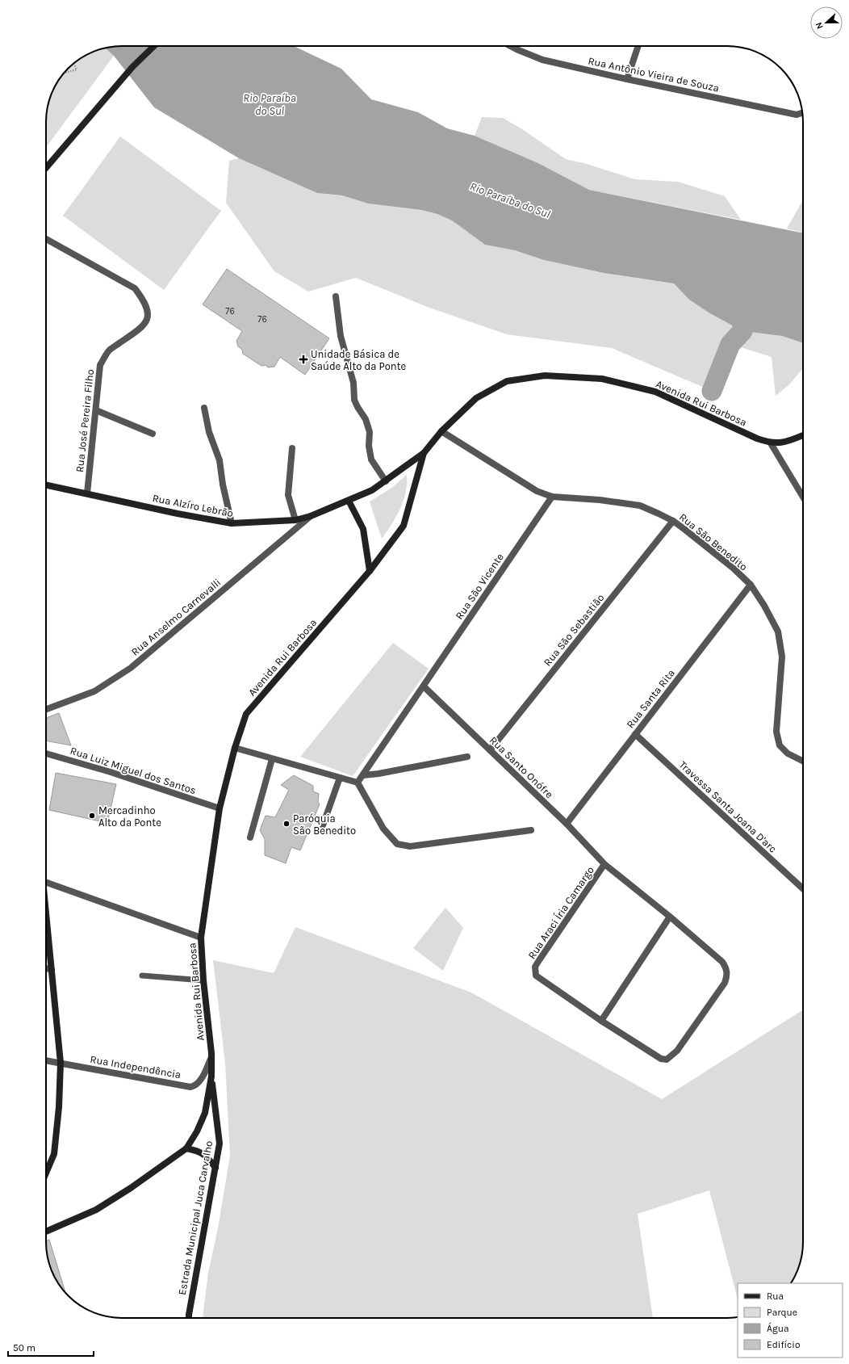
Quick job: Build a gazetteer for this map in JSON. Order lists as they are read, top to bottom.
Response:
{
  "streets": {
    "main road": ["Avenida Rui Barbosa", "Rua Alzíro Lebrão", "Estrada Municipal Juca Carvalho"],
    "street": [
      "Rua Antônio Vieira de Souza",
      "Rua José Pereira Filho",
      "Rua São Benedito",
      "Rua São Vicente",
      "Rua Anselmo Carnevalli",
      "Rua São Sebastião",
      "Rua Santa Rita",
      "Rua Santo Onófre",
      "Rua Luiz Miguel dos Santos",
      "Travessa Santa Joana D'arc",
      "Rua Araci Íria Camargo",
      "Rua Independência"
    ]
  },
  "crossings": [
    ["Avenida Rui Barbosa", "Rua Alzíro Lebrão"],
    ["Avenida Rui Barbosa", "Rua São Benedito"],
    ["Avenida Rui Barbosa", "Rua Luiz Miguel dos Santos"],
    ["Avenida Rui Barbosa", "Rua Independência"],
    ["Avenida Rui Barbosa", "Estrada Municipal Juca Carvalho"],
    ["Rua José Pereira Filho", "Rua Alzíro Lebrão"],
    ["Rua Alzíro Lebrão", "Rua Anselmo Carnevalli"],
    ["Rua São Benedito", "Rua São Vicente"],
    ["Rua São Benedito", "Rua São Sebastião"],
    ["Rua São Benedito", "Rua Santa Rita"],
    ["Rua São Vicente", "Rua Santo Onófre"],
    ["Rua São Sebastião", "Rua Santo Onófre"],
    ["Rua Santa Rita", "Rua Santo Onófre"],
    ["Rua Santa Rita", "Travessa Santa Joana D'arc"],
    ["Rua Santo Onófre", "Rua Araci Íria Camargo"]
  ],
  "water": ["Rio Paraíba do Sul"],
  "places": {
    "health": ["Unidade Básica de Saúde Alto da Ponte"],
    "other": ["Mercadinho Alto da Ponte", "Paróquia São Benedito"]
  },
  "house_numbers": ["76", "76"],
  "legend": [
    "Rua",
    "Parque",
    "Água",
    "Edifício"
  ],
  "scale_bar": "50 m",
  "north": "left"
}
